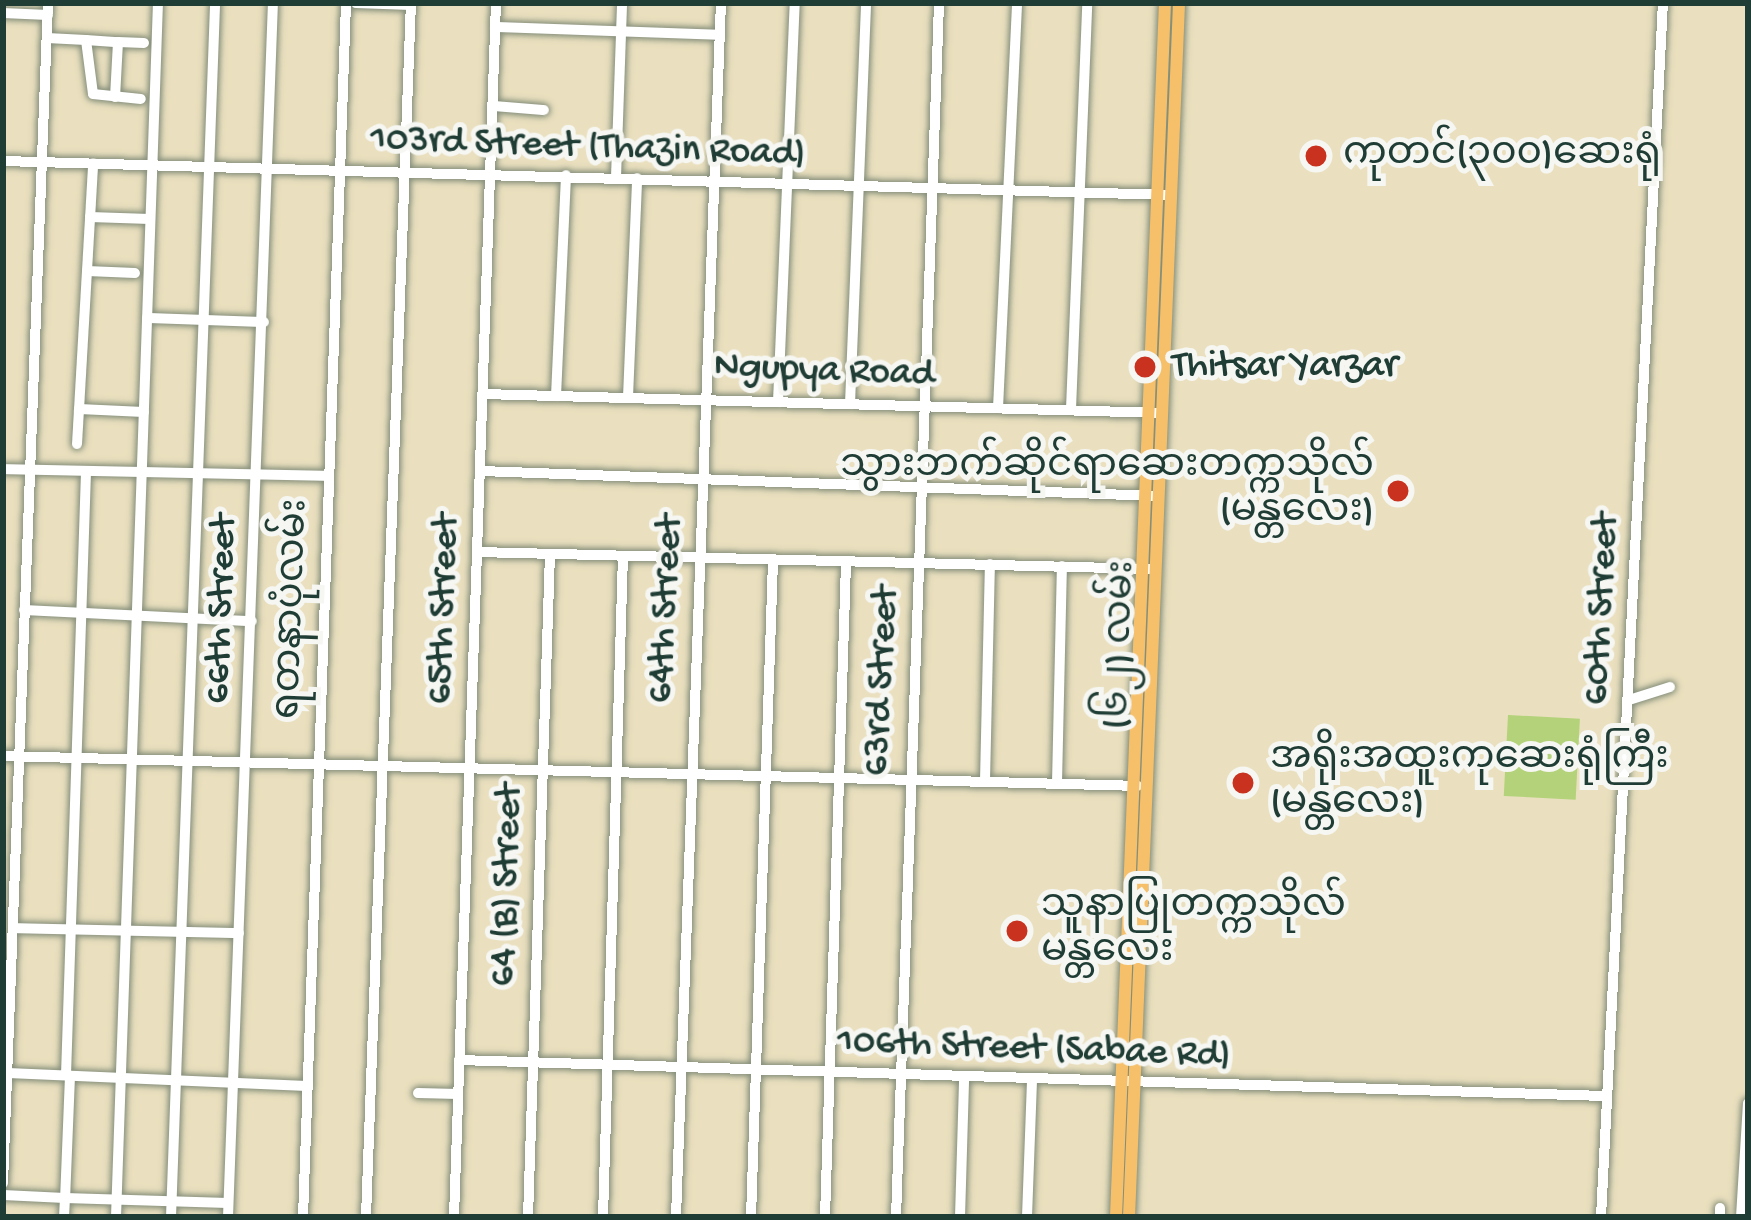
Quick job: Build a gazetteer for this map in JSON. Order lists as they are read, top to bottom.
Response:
{
  "streets": {
    "main road": ["(၆၂) လမ်း"],
    "street": [
      "103rd Street (Thazin Road)",
      "Ngupya Road",
      "66th Street",
      "ရတနာပုံလမ်း",
      "65th Street",
      "64th Street",
      "60th Street",
      "63rd Street",
      "64 (B) Street",
      "106th Street (Sabae Rd)"
    ]
  },
  "crossings": [
    ["103rd Street (Thazin Road)", "66th Street"],
    ["103rd Street (Thazin Road)", "ရတနာပုံလမ်း"],
    ["103rd Street (Thazin Road)", "65th Street"],
    ["103rd Street (Thazin Road)", "64th Street"],
    ["103rd Street (Thazin Road)", "(၆၂) လမ်း"],
    ["103rd Street (Thazin Road)", "63rd Street"],
    ["Ngupya Road", "65th Street"],
    ["Ngupya Road", "64th Street"],
    ["Ngupya Road", "(၆၂) လမ်း"],
    ["Ngupya Road", "63rd Street"],
    ["65th Street", "106th Street (Sabae Rd)"],
    ["64th Street", "106th Street (Sabae Rd)"],
    ["60th Street", "106th Street (Sabae Rd)"],
    ["(၆၂) လမ်း", "106th Street (Sabae Rd)"],
    ["63rd Street", "106th Street (Sabae Rd)"],
    ["64 (B) Street", "106th Street (Sabae Rd)"]
  ],
  "places": [
    "ကုတင်(၃၀၀)ဆေးရုံ",
    "Thitsar Yarzar",
    "သွားဘက်ဆိုင်ရာဆေးတက္ကသိုလ် (မန္တလေး)",
    "အရိုးအထူးကုဆေးရုံကြီး (မန္တလေး)",
    "သူနာပြုတက္ကသိုလ် မန္တလေး"
  ]
}
